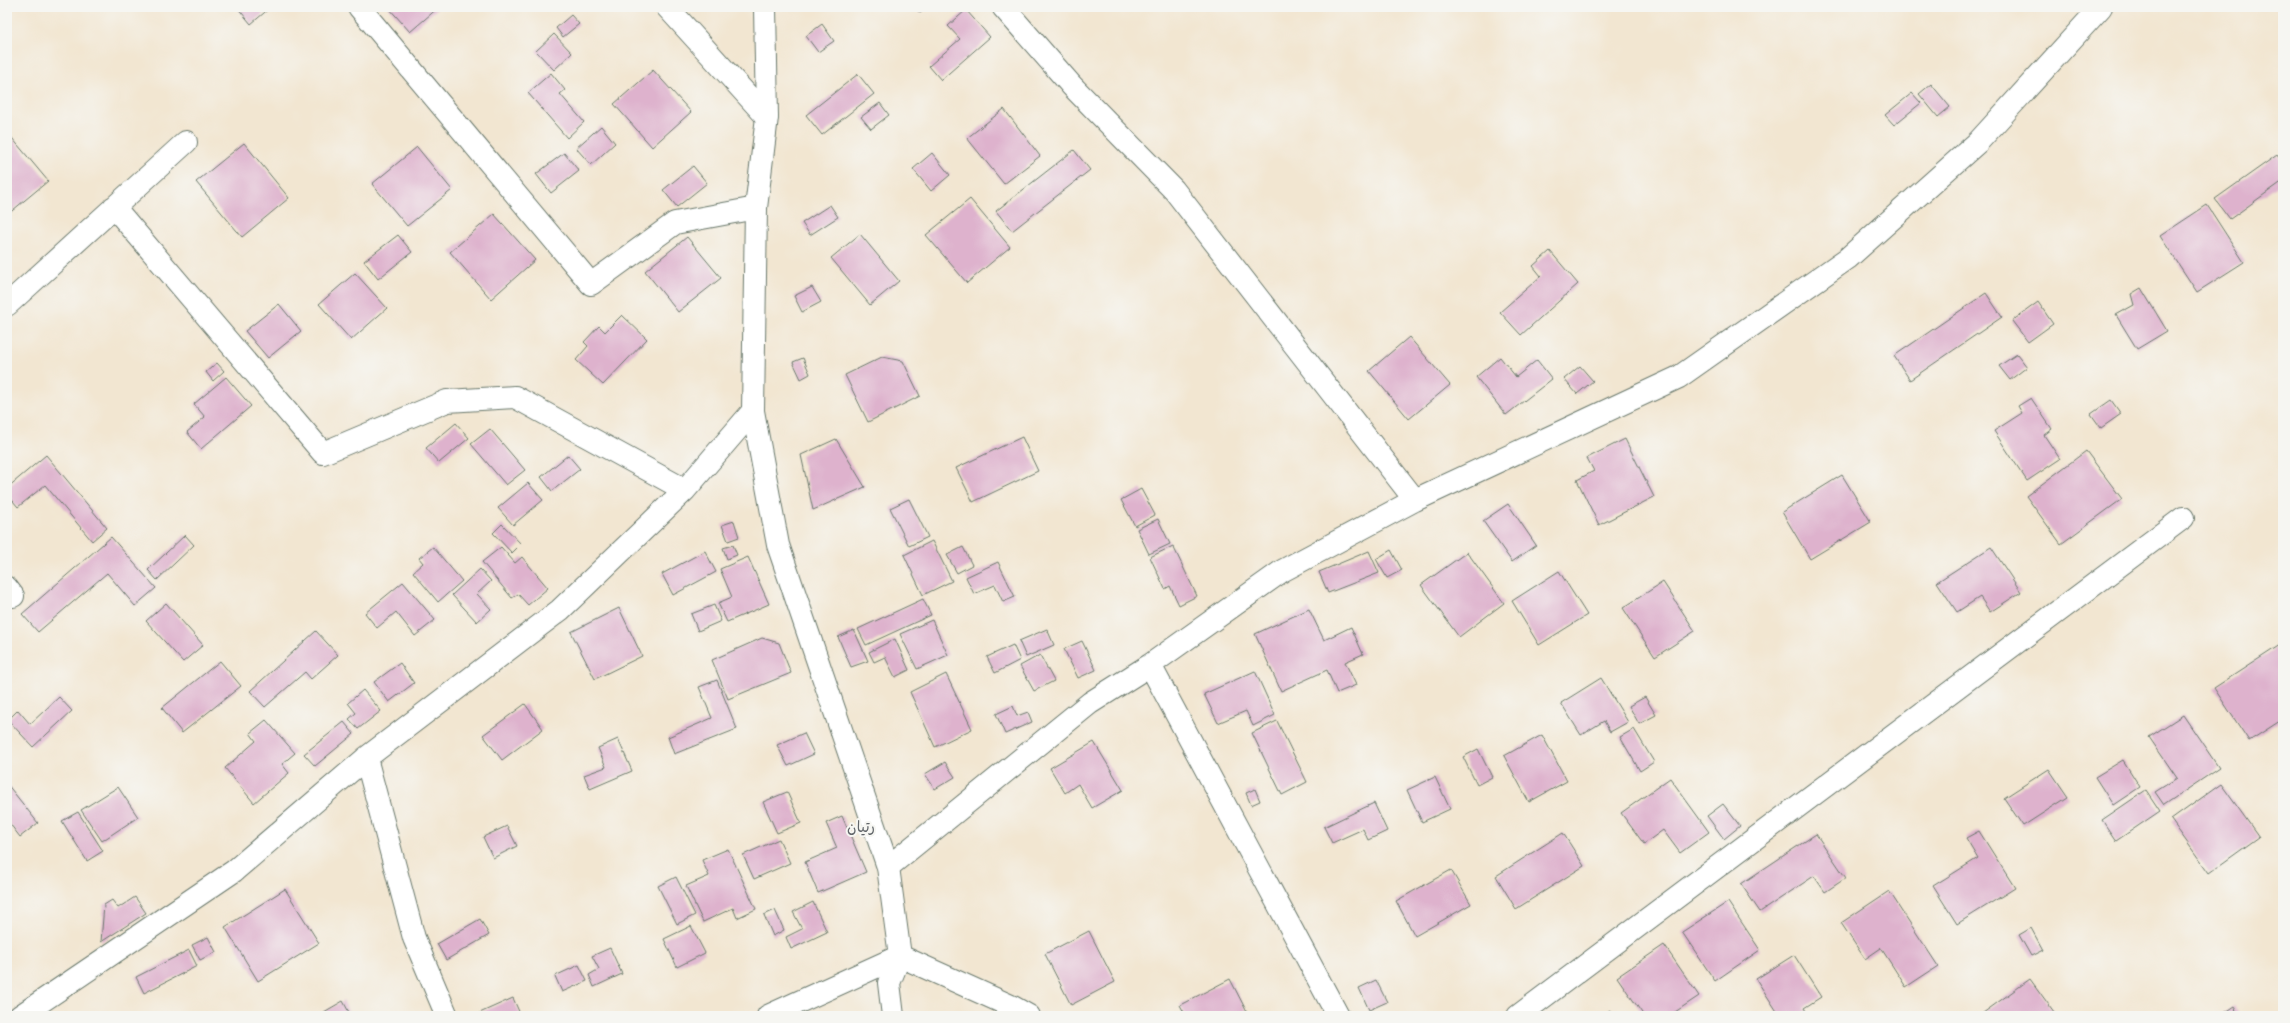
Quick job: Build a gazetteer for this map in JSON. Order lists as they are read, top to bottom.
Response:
{
  "districts": ["رتيان"]
}
